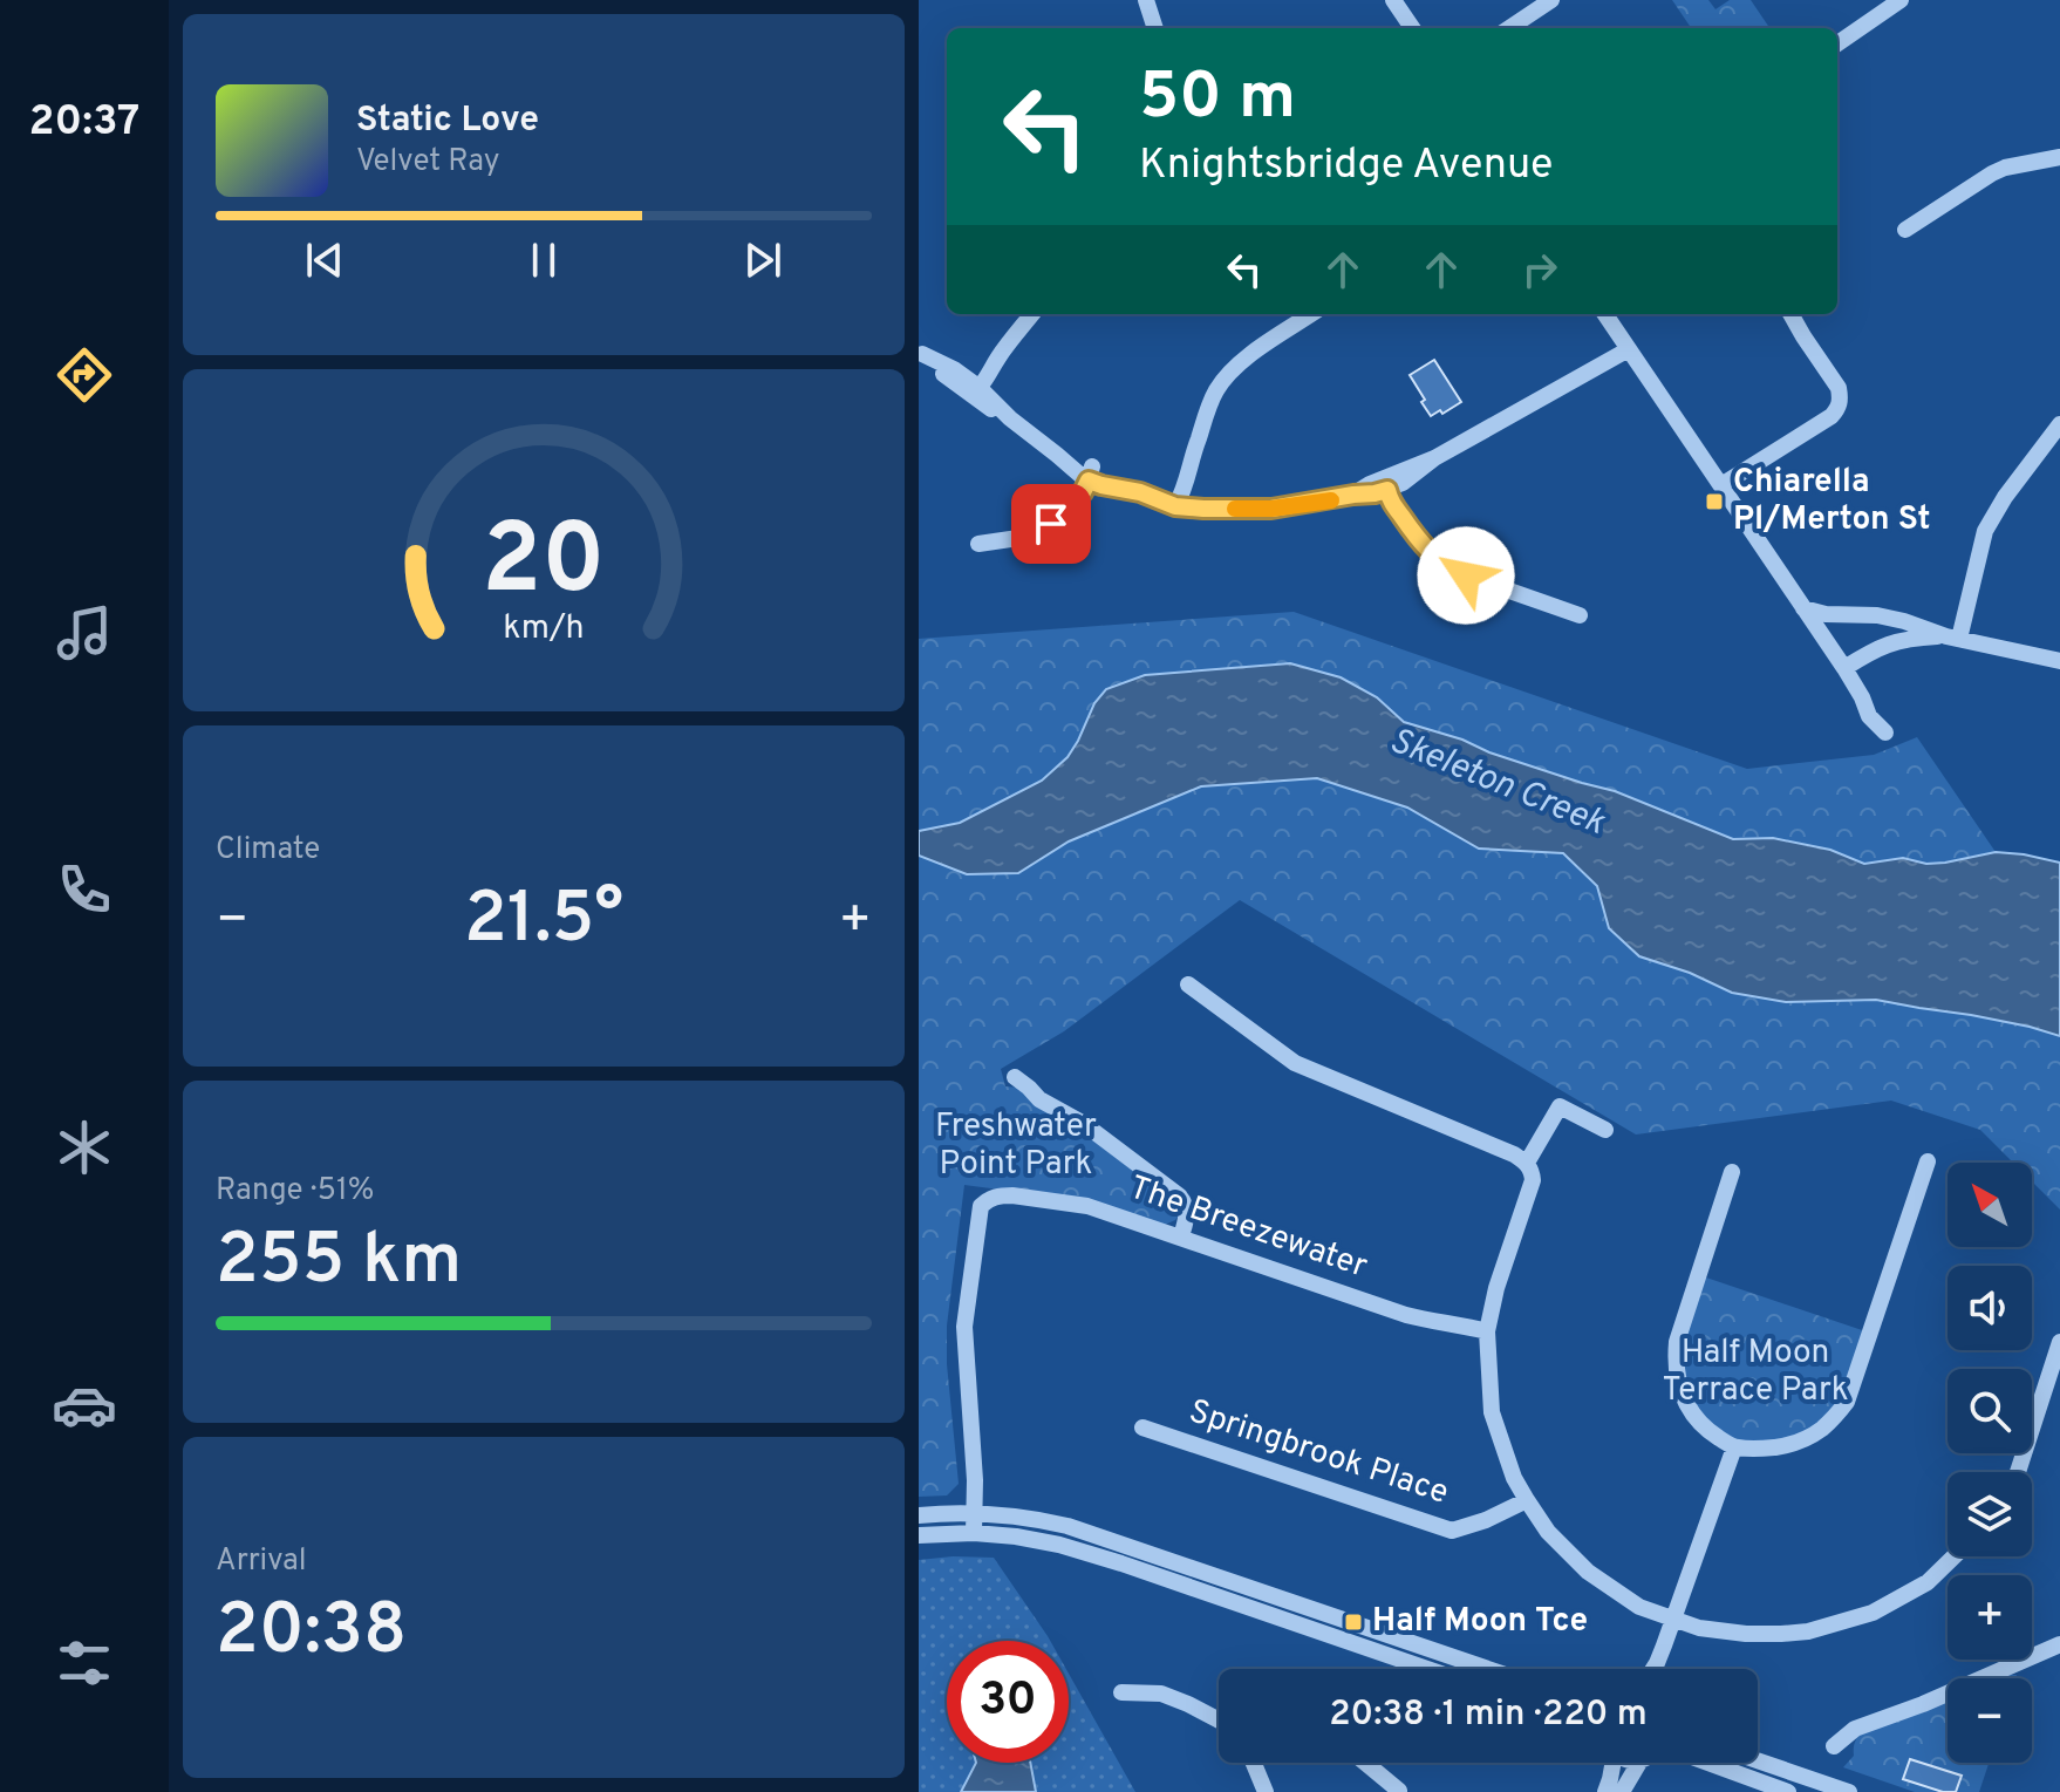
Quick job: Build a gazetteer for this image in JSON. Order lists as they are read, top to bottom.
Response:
{
  "streets": {
    "street": ["The Breezewater", "Springbrook Place"]
  },
  "water": ["Skeleton Creek"],
  "parks": ["Freshwater Point Park", "Half Moon Terrace Park"],
  "places": {
    "transit": ["Chiarella Pl/Merton St", "Half Moon Tce"]
  },
  "north": "top left",
  "page": {
    "tabs": "20:37",
    "turn": ["50 m", "Knightsbridge Avenue"],
    "song": ["Static Love", "Velvet Ray"],
    "tile": [
      "Climate",
      ["Range · 51%", "255 km"],
      ["Arrival", "20:38"]
    ],
    "heat": ["−", "21.5°", "+"],
    "map_buttons": ["+", "−"],
    "limit": "30",
    "trip": "20:38 · 1 min · 220 m",
    "gauge": ["20", "km/h"]
  }
}
